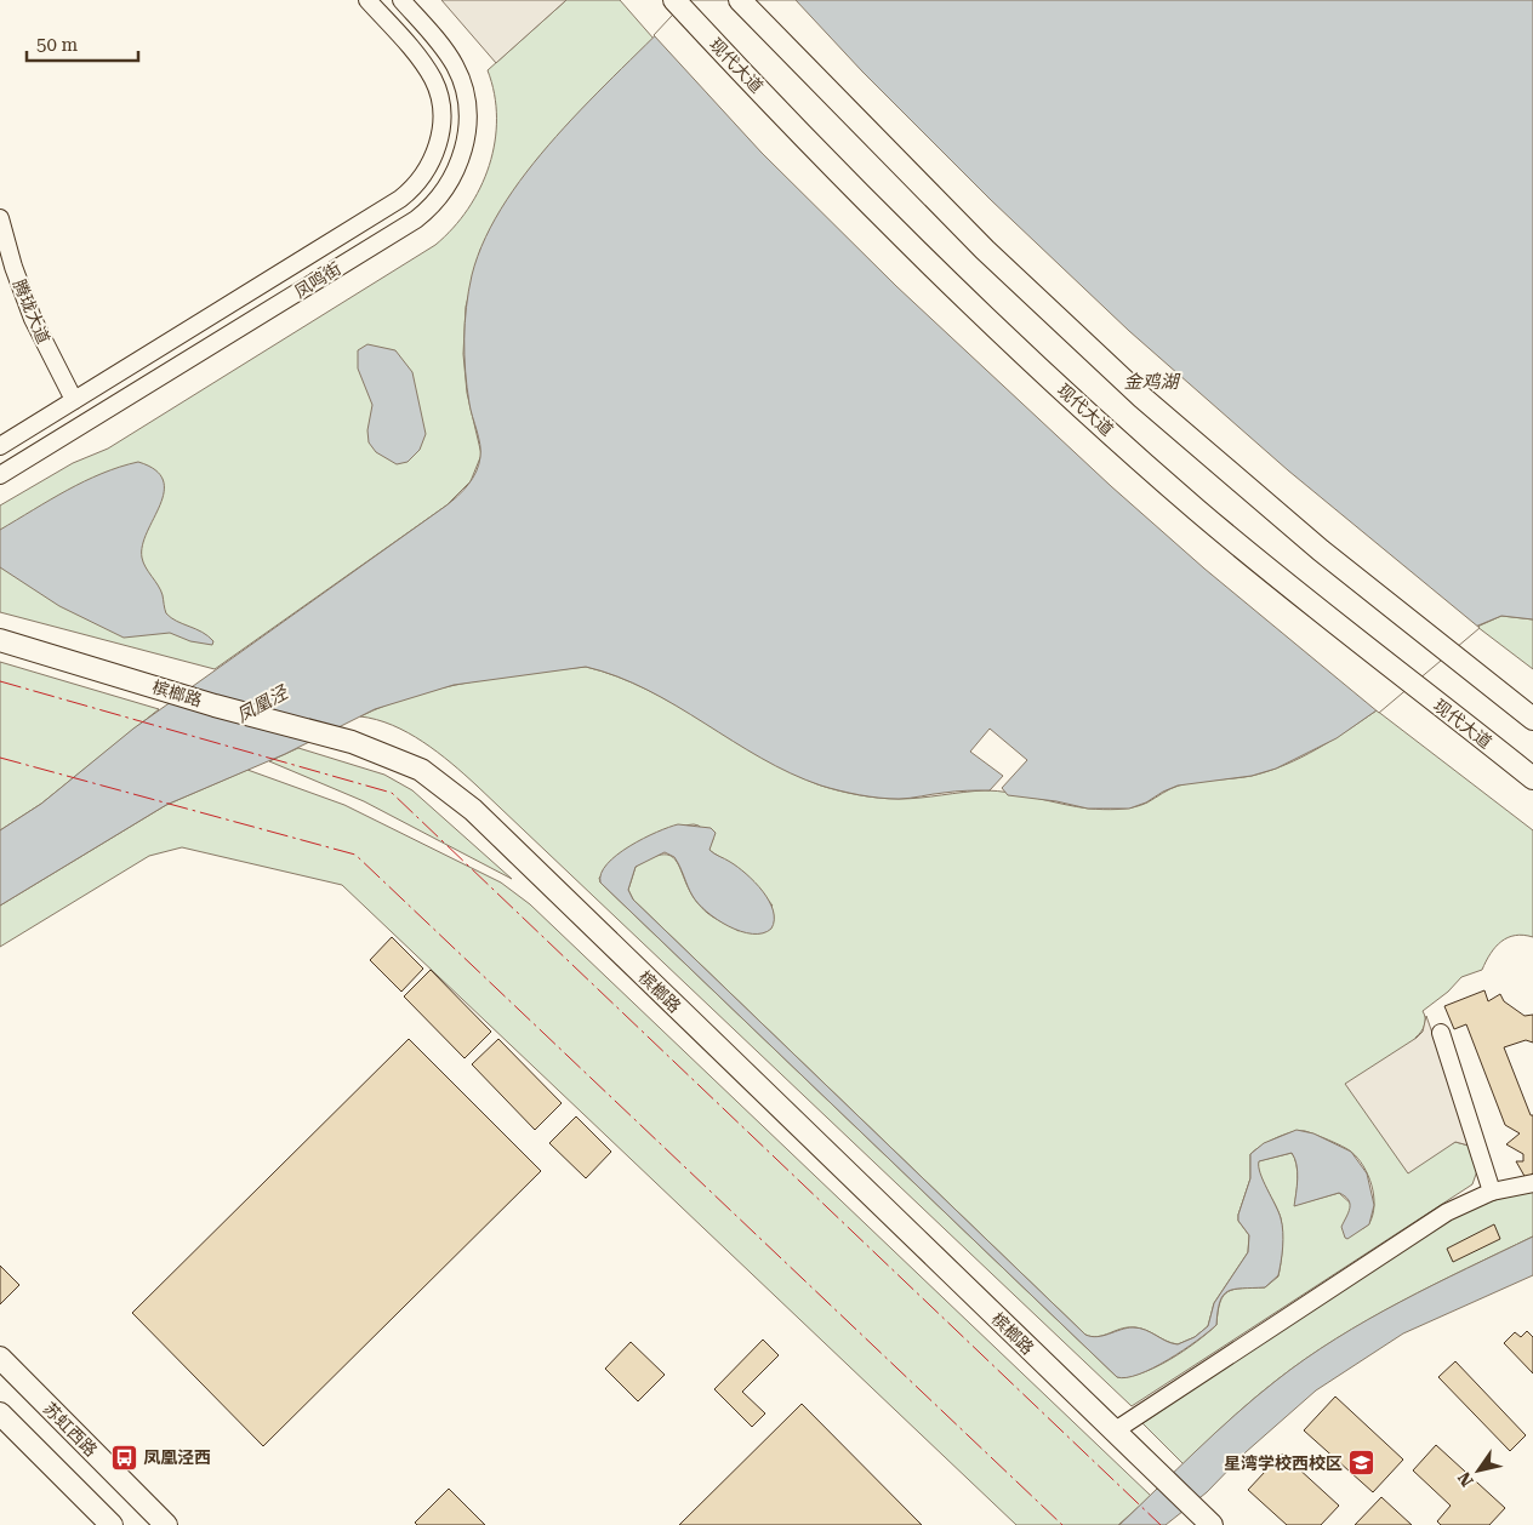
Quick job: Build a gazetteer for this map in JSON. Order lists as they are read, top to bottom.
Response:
{
  "streets": {
    "main road": ["现代大道", "槟榔路", "苏虹西路"],
    "street": ["凤鸣街", "腾珑大道"]
  },
  "crossings": [
    ["凤鸣街", "腾珑大道"]
  ],
  "water": ["金鸡湖", "凤凰泾"],
  "places": {
    "bus stop": ["凤凰泾西"],
    "school or university": ["星湾学校西校区"]
  },
  "scale_bar": "50 m",
  "north": "bottom left"
}
